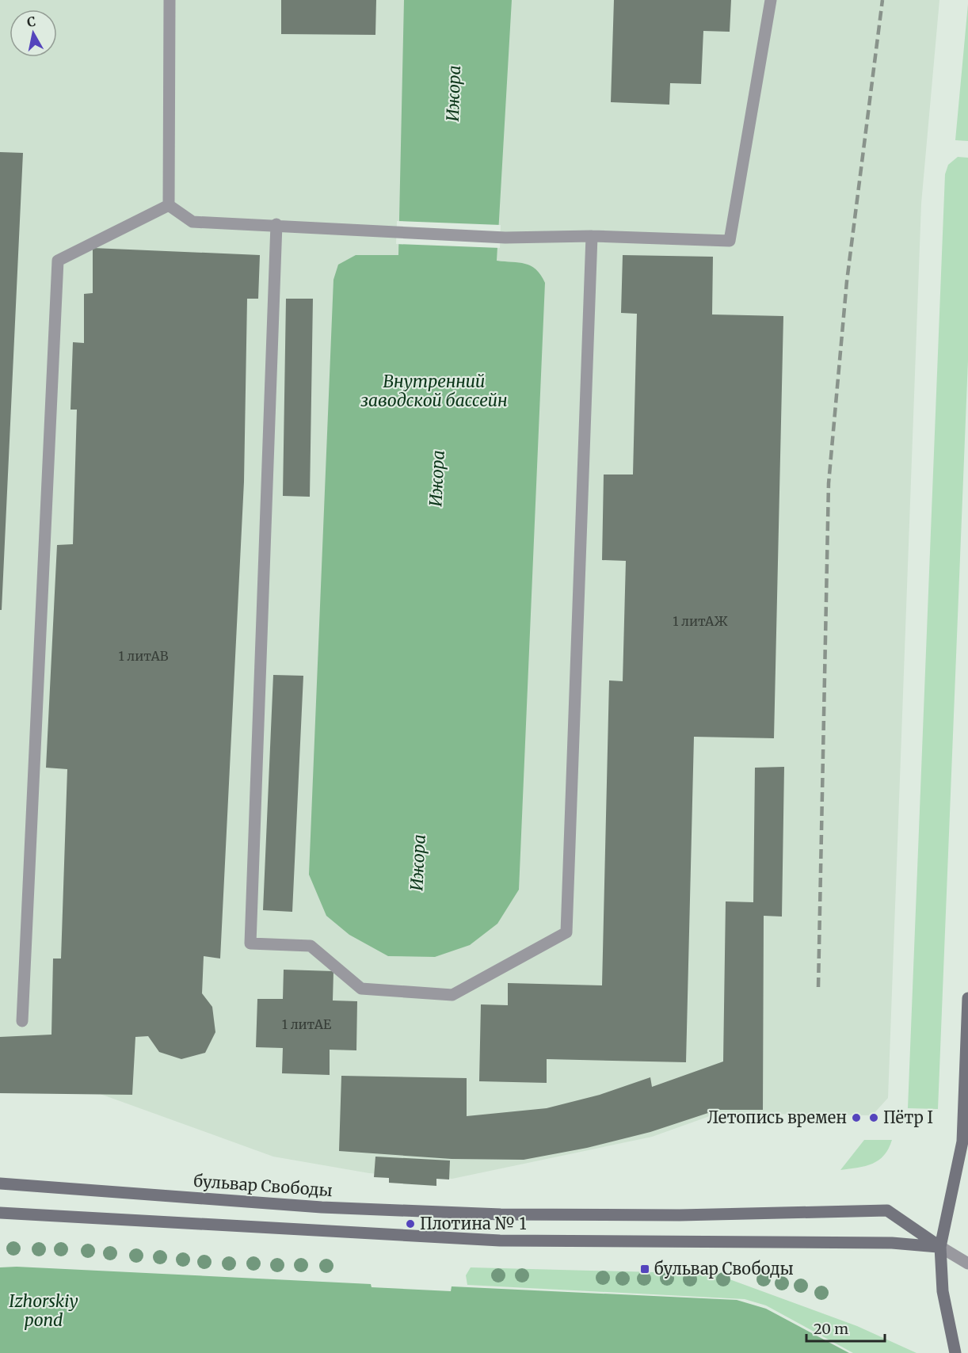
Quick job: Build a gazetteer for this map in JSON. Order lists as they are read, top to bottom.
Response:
{
  "streets": {
    "main road": ["бульвар Свободы"]
  },
  "water": ["Ижора", "Внутренний заводской бассейн", "Izhorskiy pond"],
  "places": {
    "other": ["Летопись времен", "Пётр I", "Плотина № 1"],
    "transit": ["бульвар Свободы"]
  },
  "house_numbers": ["1 литАЖ", "1 литАВ", "1 литАЕ"],
  "scale_bar": "20 m",
  "north": "top"
}
